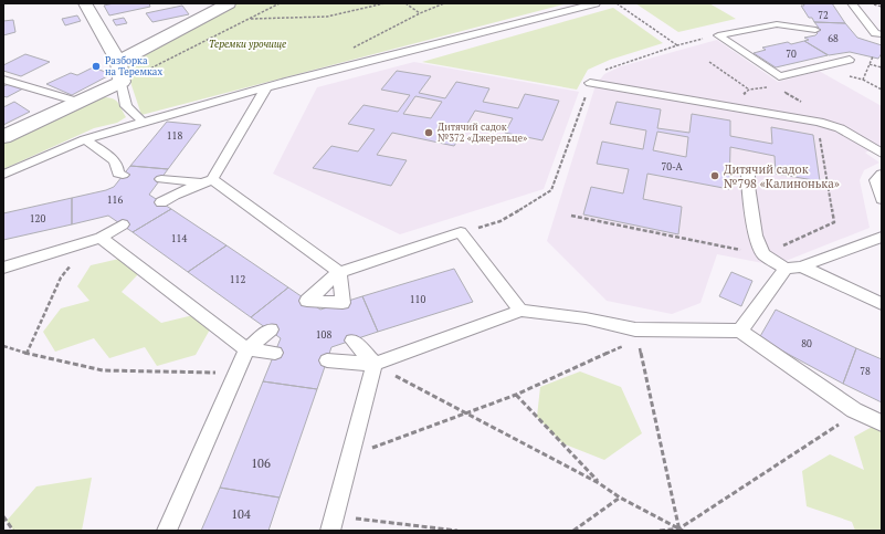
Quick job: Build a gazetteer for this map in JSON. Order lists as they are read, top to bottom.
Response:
{
  "parks": ["Теремки урочище"],
  "places": ["Разборка на Теремках", "Дитячий садок №372 «Джерельце»", "Дитячий садок №798 «Калинонька»"],
  "house_numbers": [
    "72",
    "68",
    "70",
    "118",
    "70-А",
    "116",
    "120",
    "114",
    "112",
    "110",
    "108",
    "80",
    "78",
    "106",
    "104"
  ]
}
